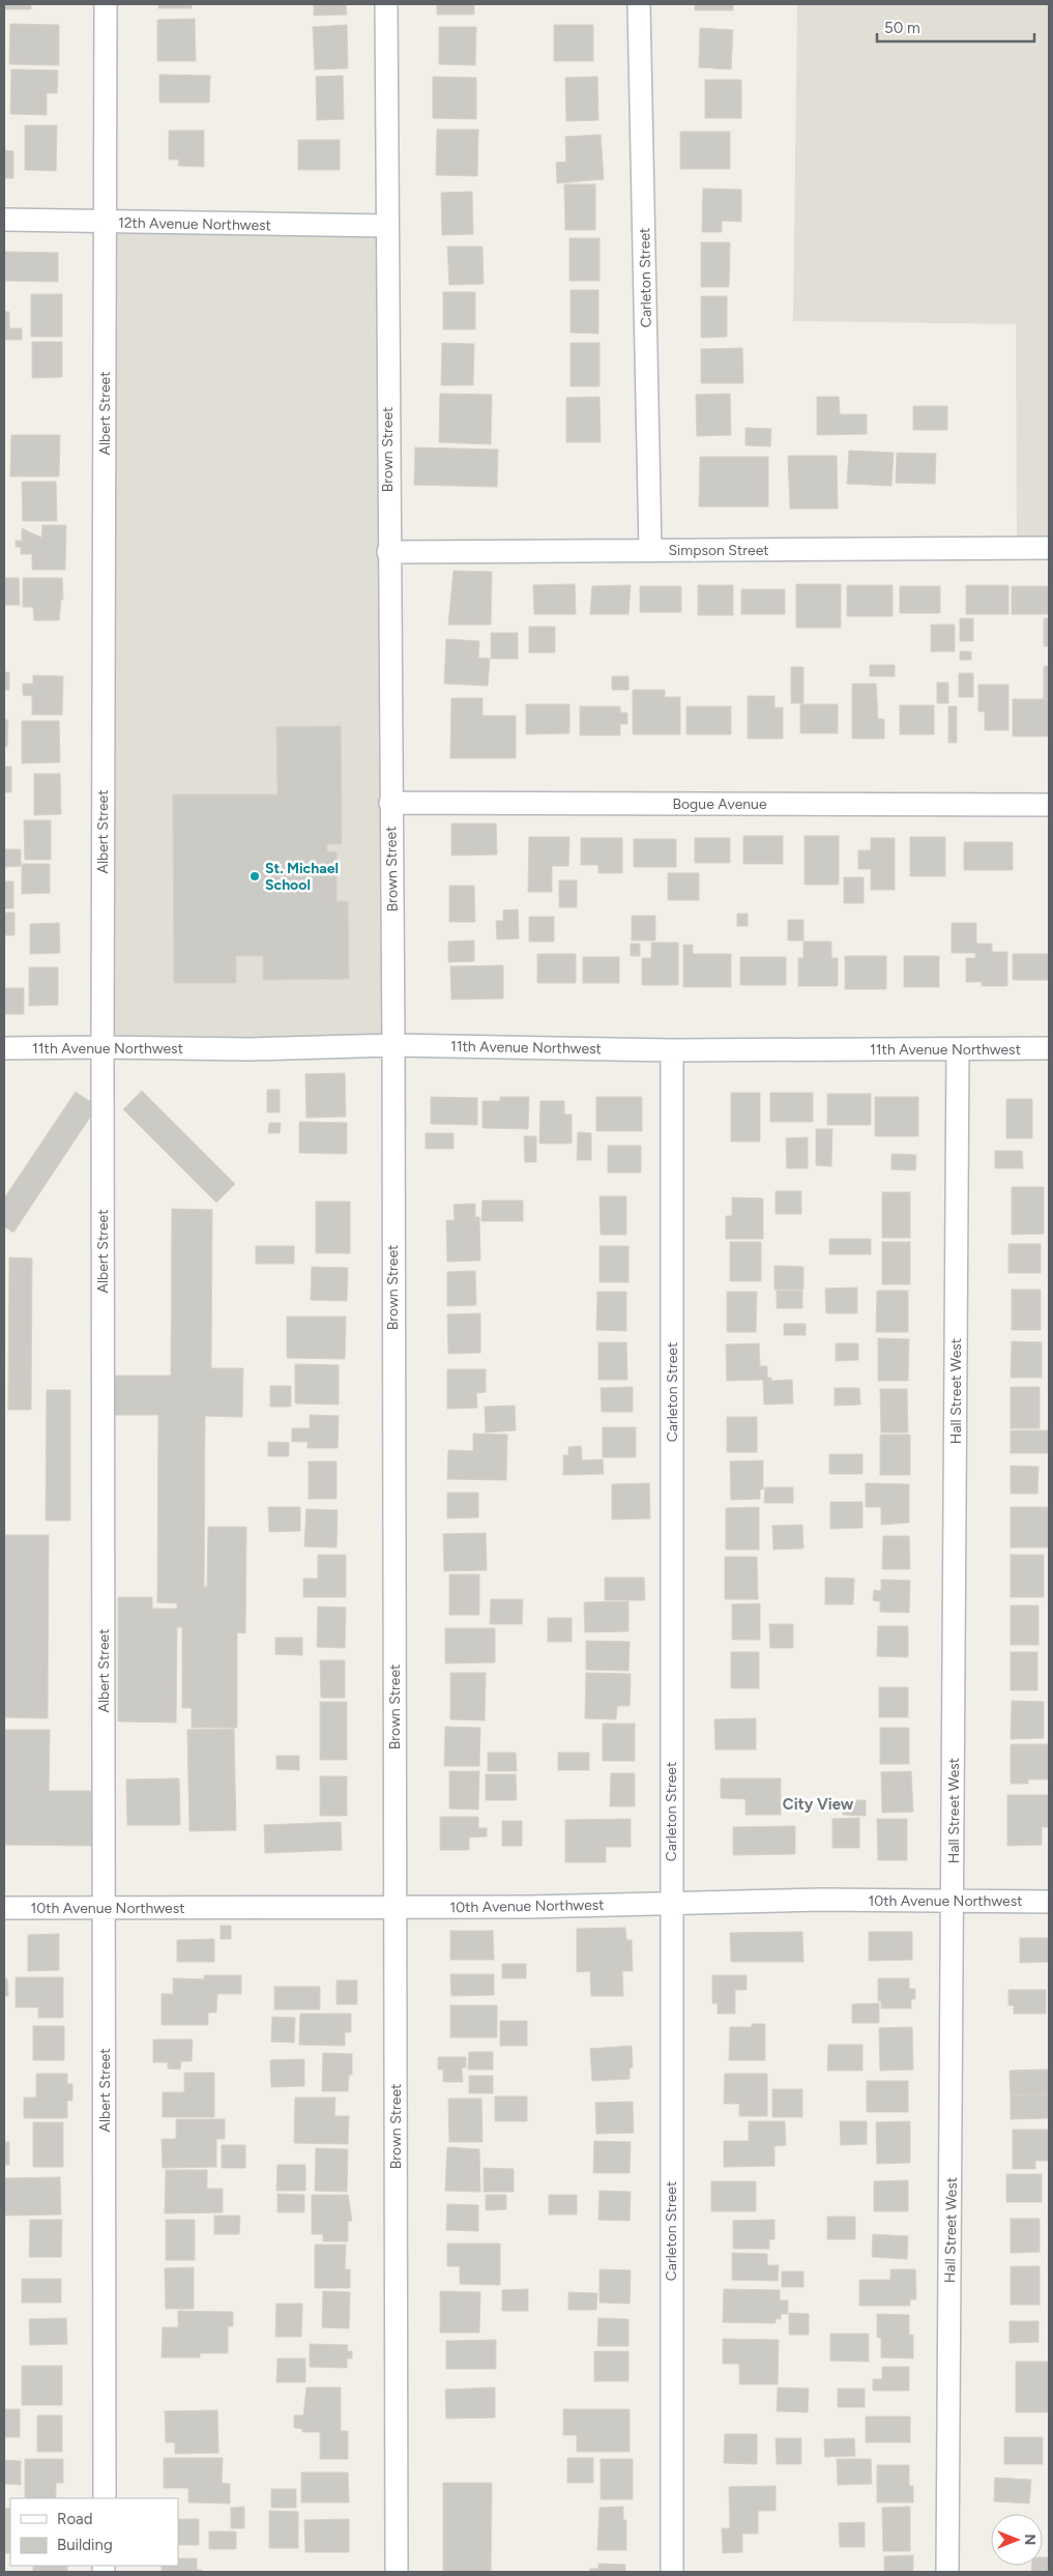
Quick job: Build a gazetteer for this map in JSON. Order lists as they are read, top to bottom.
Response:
{
  "streets": {
    "street": [
      "12th Avenue Northwest",
      "Carleton Street",
      "Albert Street",
      "Brown Street",
      "Simpson Street",
      "Bogue Avenue",
      "11th Avenue Northwest",
      "Hall Street West",
      "10th Avenue Northwest"
    ]
  },
  "crossings": [
    ["12th Avenue Northwest", "Albert Street"],
    ["12th Avenue Northwest", "Brown Street"],
    ["Carleton Street", "Simpson Street"],
    ["Carleton Street", "11th Avenue Northwest"],
    ["Carleton Street", "10th Avenue Northwest"],
    ["Albert Street", "11th Avenue Northwest"],
    ["Albert Street", "10th Avenue Northwest"],
    ["Brown Street", "Simpson Street"],
    ["Brown Street", "Bogue Avenue"],
    ["Brown Street", "11th Avenue Northwest"],
    ["Brown Street", "10th Avenue Northwest"],
    ["11th Avenue Northwest", "Hall Street West"],
    ["Hall Street West", "10th Avenue Northwest"]
  ],
  "districts": ["City View"],
  "places": ["St. Michael School"],
  "legend": ["Road", "Building"],
  "scale_bar": "50 m",
  "north": "right"
}
